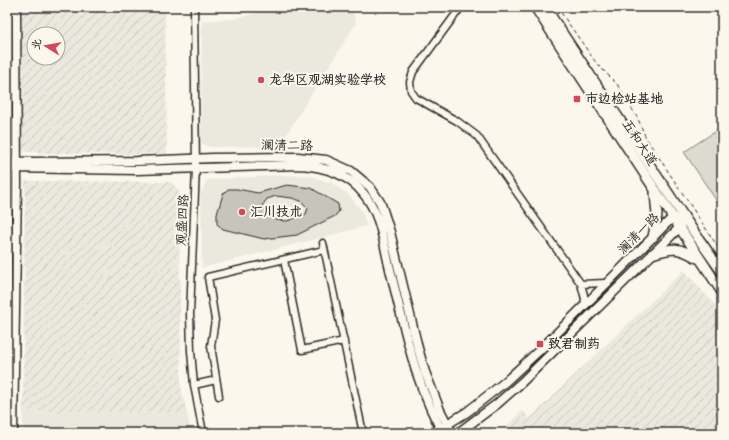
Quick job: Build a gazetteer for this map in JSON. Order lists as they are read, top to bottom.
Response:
{
  "streets": {
    "main road": ["五和大道"],
    "street": ["澜清二路", "观盛四路", "澜清一路"]
  },
  "crossings": [
    ["五和大道", "澜清一路"],
    ["澜清二路", "观盛四路"],
    ["澜清二路", "澜清一路"]
  ],
  "places": {
    "other": ["龙华区观湖实验学校", "汇川技术"],
    "transit": ["市边检站基地", "致君制药"]
  },
  "north": "left"
}
